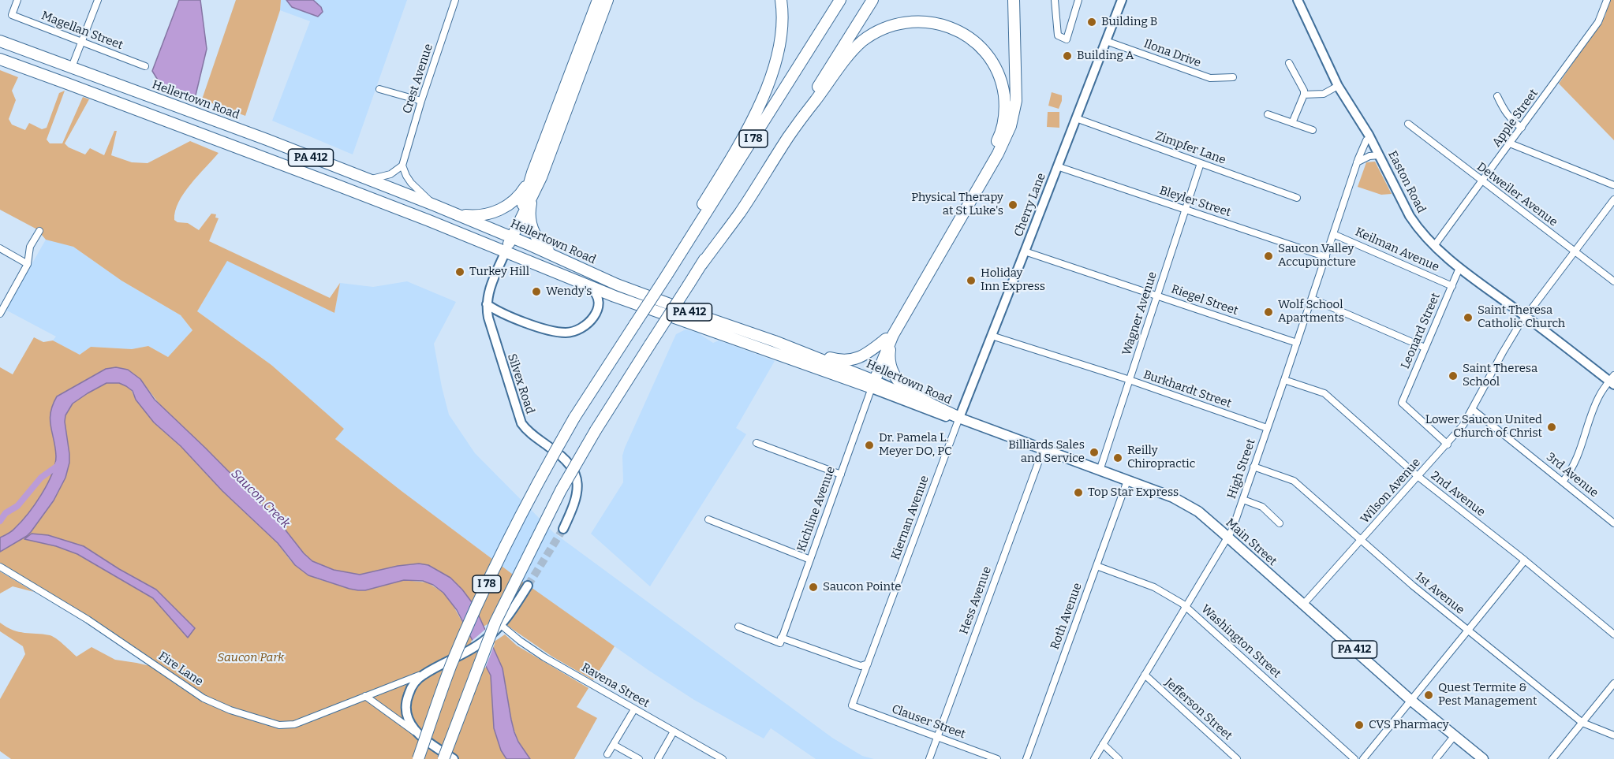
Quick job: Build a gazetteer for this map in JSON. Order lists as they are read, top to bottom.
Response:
{
  "streets": {
    "highway": ["Hellertown Road", "I 78", "PA 412"],
    "main road": ["Main Street"],
    "street": [
      "Magellan Street",
      "Ilona Drive",
      "Crest Avenue",
      "Apple Street",
      "Zimpfer Lane",
      "Easton Road",
      "Detweiler Avenue",
      "Bleyler Street",
      "Cherry Lane",
      "Keilman Avenue",
      "Riegel Street",
      "Wagner Avenue",
      "Leonard Street",
      "Silvex Road",
      "Burkhardt Street",
      "High Street",
      "3rd Avenue",
      "Wilson Avenue",
      "2nd Avenue",
      "Kichline Avenue",
      "Kiernan Avenue",
      "1st Avenue",
      "Hess Avenue",
      "Roth Avenue",
      "Washington Street",
      "Fire Lane",
      "Ravena Street",
      "Jefferson Street",
      "Clauser Street"
    ]
  },
  "crossings": [
    ["Ilona Drive", "Cherry Lane"],
    ["Hellertown Road", "Cherry Lane"],
    ["Hellertown Road", "Silvex Road"],
    ["Hellertown Road", "Kichline Avenue"],
    ["Hellertown Road", "Kiernan Avenue"],
    ["Hellertown Road", "Main Street"],
    ["Apple Street", "Easton Road"],
    ["Apple Street", "Detweiler Avenue"],
    ["Zimpfer Lane", "Cherry Lane"],
    ["Zimpfer Lane", "Wagner Avenue"],
    ["Easton Road", "Leonard Street"],
    ["Easton Road", "High Street"],
    ["Easton Road", "Wilson Avenue"],
    ["Detweiler Avenue", "Wilson Avenue"],
    ["Bleyler Street", "Cherry Lane"],
    ["Bleyler Street", "Wagner Avenue"],
    ["Bleyler Street", "High Street"],
    ["Cherry Lane", "Riegel Street"],
    ["Cherry Lane", "Burkhardt Street"],
    ["Cherry Lane", "Kiernan Avenue"],
    ["Cherry Lane", "Main Street"],
    ["Keilman Avenue", "Leonard Street"],
    ["Keilman Avenue", "High Street"],
    ["Riegel Street", "Wagner Avenue"],
    ["Riegel Street", "High Street"],
    ["Wagner Avenue", "Burkhardt Street"],
    ["Wagner Avenue", "Main Street"],
    ["Leonard Street", "Wilson Avenue"],
    ["Burkhardt Street", "High Street"],
    ["High Street", "2nd Avenue"],
    ["High Street", "Main Street"],
    ["High Street", "1st Avenue"],
    ["High Street", "Washington Street"],
    ["High Street", "Jefferson Street"],
    ["3rd Avenue", "Wilson Avenue"],
    ["Wilson Avenue", "2nd Avenue"],
    ["Wilson Avenue", "Main Street"],
    ["Wilson Avenue", "1st Avenue"],
    ["Kiernan Avenue", "Main Street"],
    ["Kiernan Avenue", "Clauser Street"],
    ["Main Street", "Hess Avenue"],
    ["Main Street", "Roth Avenue"],
    ["Hess Avenue", "Clauser Street"],
    ["Roth Avenue", "Washington Street"]
  ],
  "water": ["Saucon Creek"],
  "parks": ["Saucon Park"],
  "places": [
    "Building B",
    "Building A",
    "Physical Therapy at St Luke's",
    "Saucon Valley Accupuncture",
    "Turkey Hill",
    "Holiday Inn Express",
    "Wendy's",
    "Wolf School Apartments",
    "Saint Theresa Catholic Church",
    "Saint Theresa School",
    "Lower Saucon United Church of Christ",
    "Dr. Pamela L. Meyer DO, PC",
    "Billiards Sales and Service",
    "Reilly Chiropractic",
    "Top Star Express",
    "Saucon Pointe",
    "Quest Termite & Pest Management",
    "CVS Pharmacy"
  ]
}
